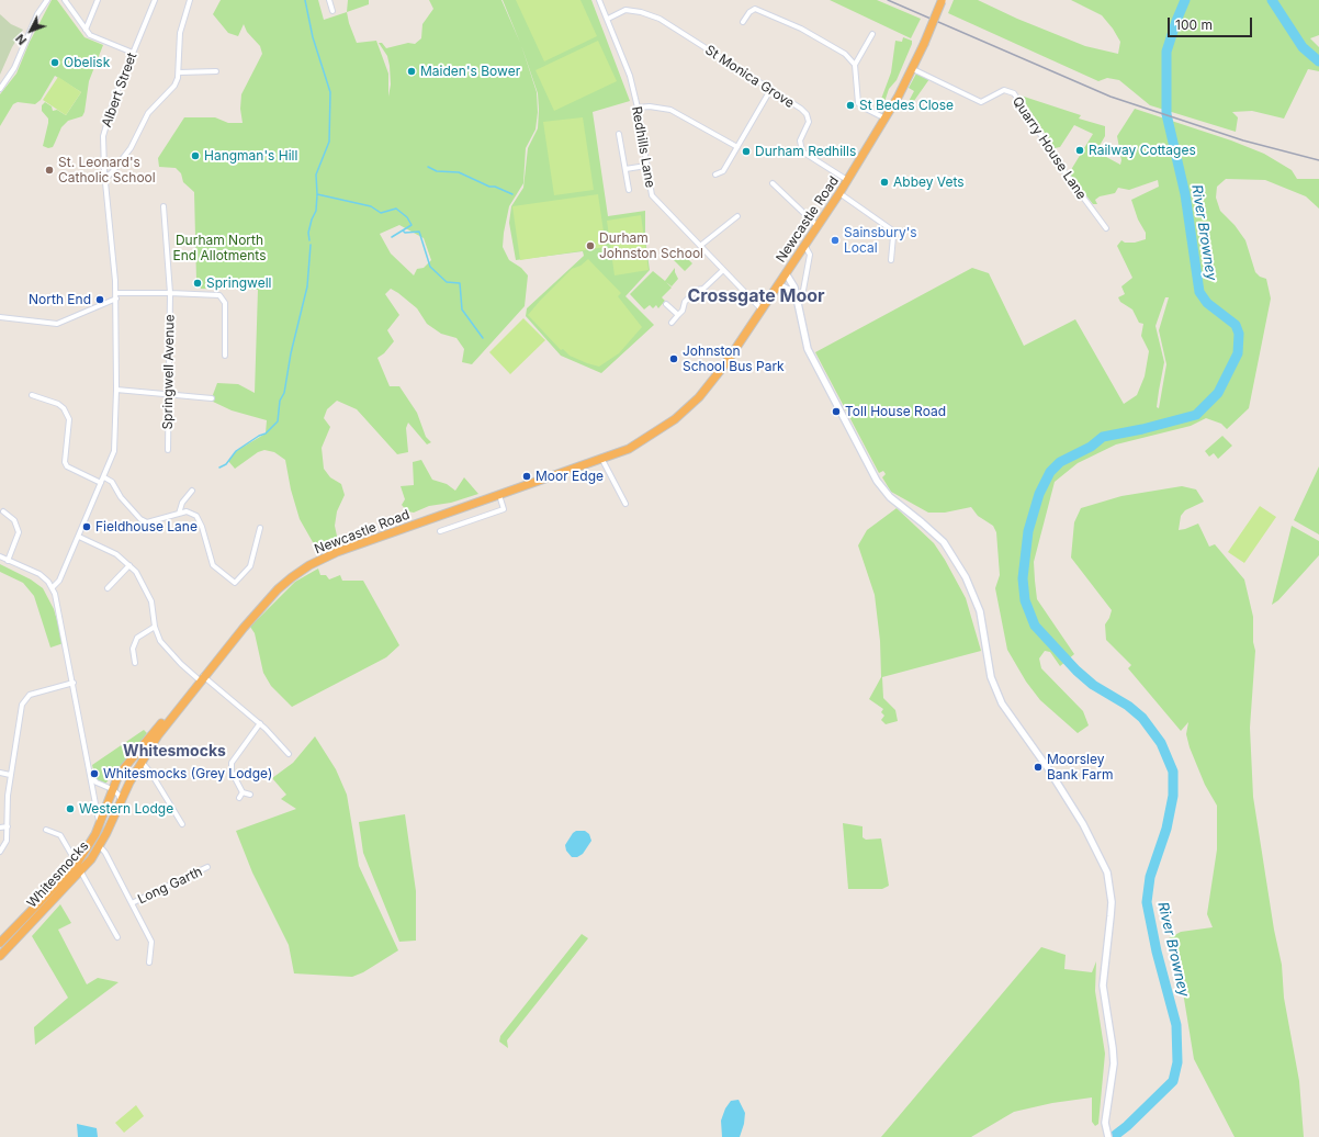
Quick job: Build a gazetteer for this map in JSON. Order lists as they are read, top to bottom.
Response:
{
  "streets": {
    "highway": ["Newcastle Road", "Whitesmocks"],
    "street": [
      "St Monica Grove",
      "Albert Street",
      "Redhills Lane",
      "Quarry House Lane",
      "Springwell Avenue",
      "Long Garth"
    ]
  },
  "crossings": [
    ["St Monica Grove", "Redhills Lane"],
    ["St Monica Grove", "Newcastle Road"],
    ["Redhills Lane", "Newcastle Road"],
    ["Quarry House Lane", "Newcastle Road"],
    ["Newcastle Road", "Whitesmocks"],
    ["Whitesmocks", "Long Garth"]
  ],
  "districts": ["Crossgate Moor", "Whitesmocks"],
  "water": ["River Browney"],
  "parks": ["Durham North End Allotments"],
  "places": [
    "Obelisk",
    "Maiden's Bower",
    "St Bedes Close",
    "Railway Cottages",
    "Durham Redhills",
    "Hangman's Hill",
    "St. Leonard's Catholic School",
    "Abbey Vets",
    "Sainsbury's Local",
    "Durham Johnston School",
    "Springwell",
    "North End",
    "Johnston School Bus Park",
    "Toll House Road",
    "Moor Edge",
    "Fieldhouse Lane",
    "Moorsley Bank Farm",
    "Whitesmocks (Grey Lodge)",
    "Western Lodge"
  ],
  "scale_bar": "100 m",
  "north": "bottom left"
}
